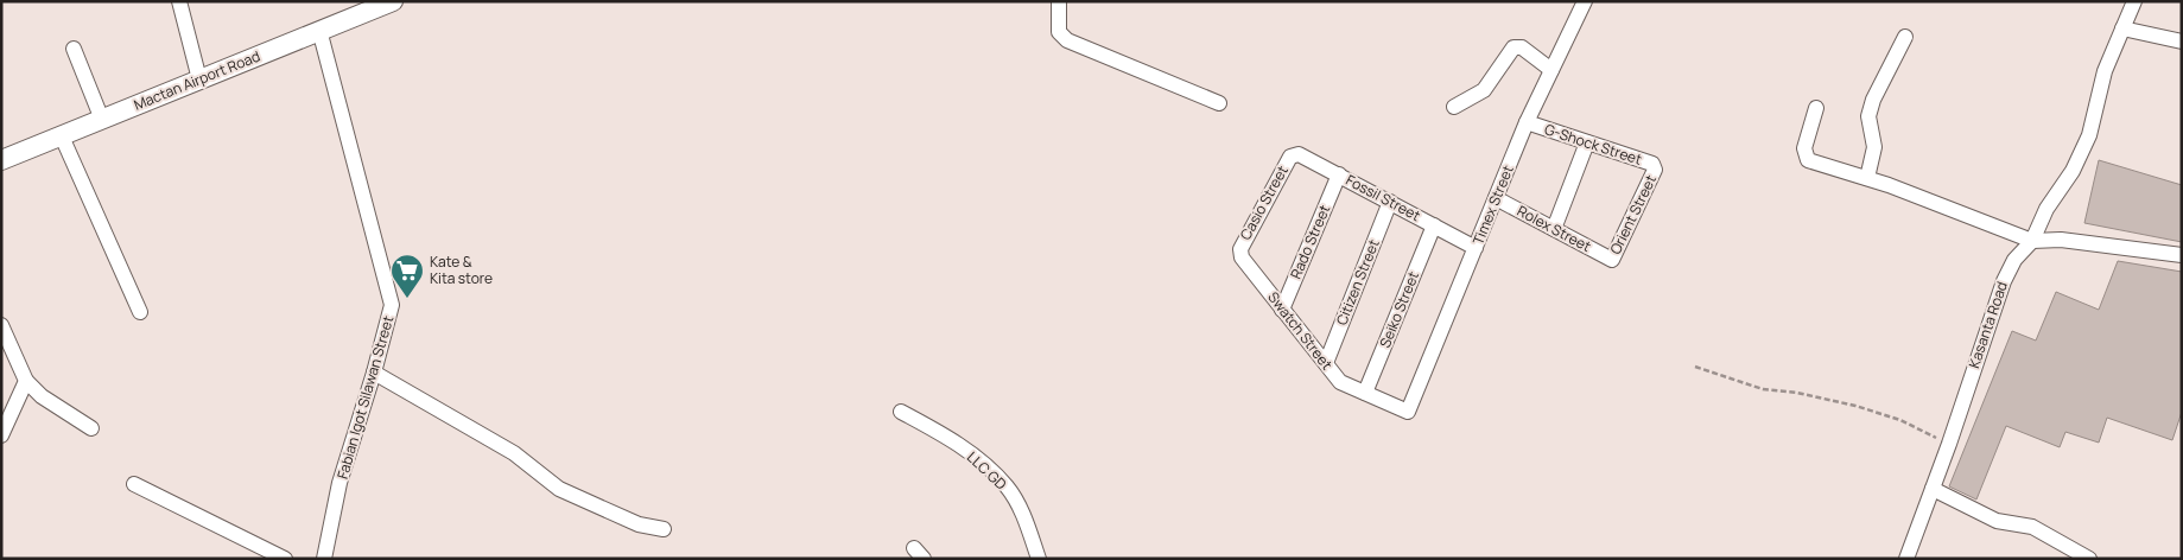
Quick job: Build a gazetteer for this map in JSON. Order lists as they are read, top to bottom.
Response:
{
  "streets": {
    "main road": ["Mactan Airport Road"],
    "street": [
      "G-Shock Street",
      "Fossil Street",
      "Casio Street",
      "Timex Street",
      "Orient Street",
      "Rolex Street",
      "Rado Street",
      "Citizen Street",
      "Seiko Street",
      "Kasanta Road",
      "Swatch Street",
      "Fabian Igot Silawan Street",
      "LLC GD"
    ]
  },
  "crossings": [
    ["Mactan Airport Road", "Fabian Igot Silawan Street"],
    ["G-Shock Street", "Timex Street"],
    ["G-Shock Street", "Orient Street"],
    ["Fossil Street", "Casio Street"],
    ["Fossil Street", "Timex Street"],
    ["Fossil Street", "Rado Street"],
    ["Fossil Street", "Citizen Street"],
    ["Fossil Street", "Seiko Street"],
    ["Casio Street", "Swatch Street"],
    ["Timex Street", "Rolex Street"],
    ["Timex Street", "Swatch Street"],
    ["Orient Street", "Rolex Street"],
    ["Rado Street", "Swatch Street"],
    ["Citizen Street", "Swatch Street"],
    ["Seiko Street", "Swatch Street"]
  ],
  "places": {
    "supermarket": ["Kate & Kita store"]
  }
}
